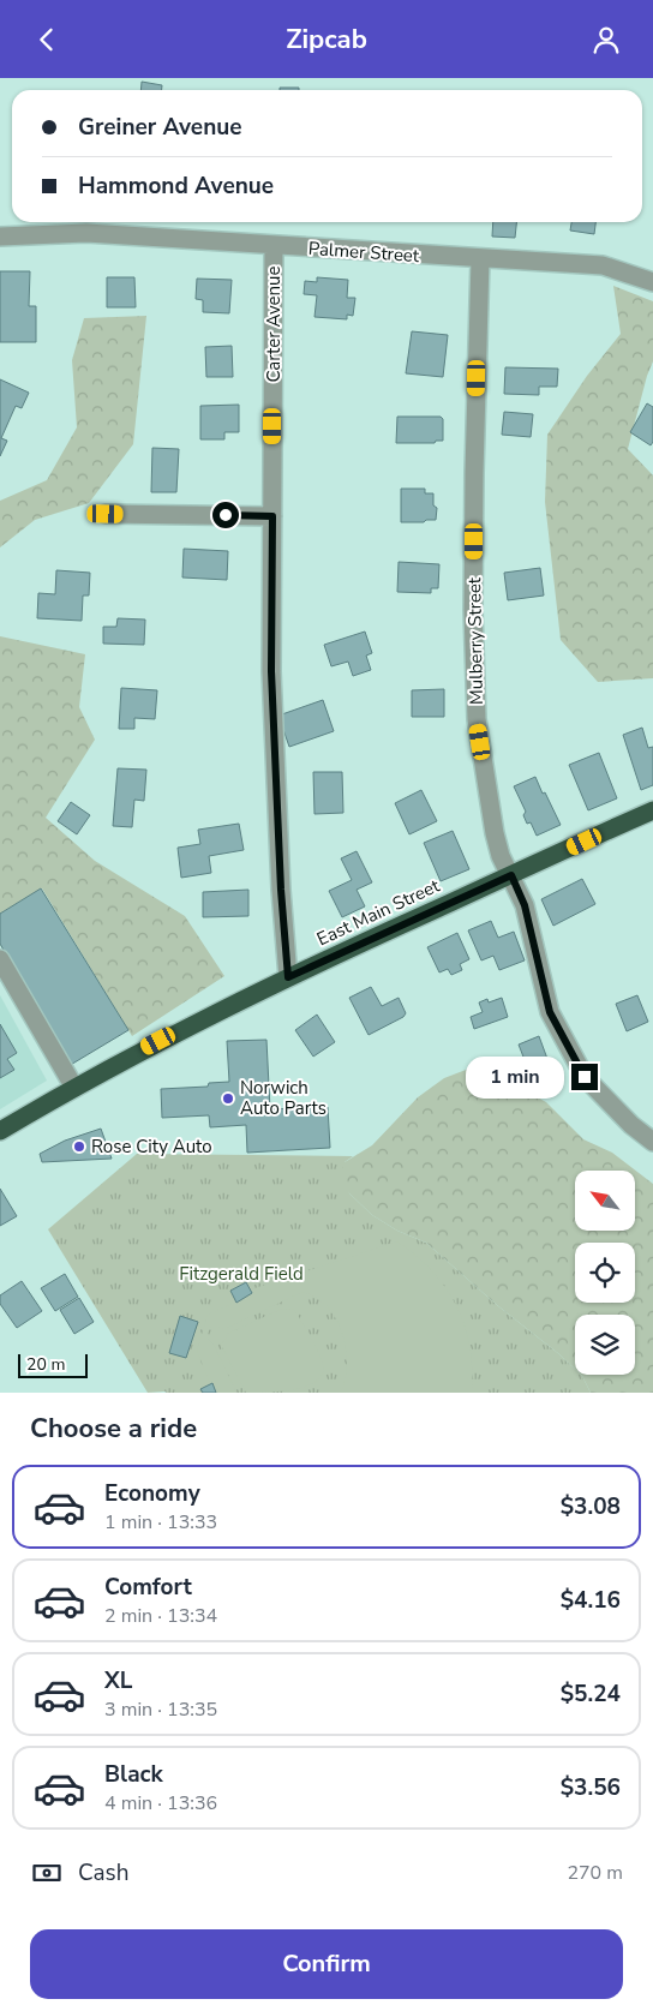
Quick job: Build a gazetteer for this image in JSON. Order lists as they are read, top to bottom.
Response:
{
  "streets": {
    "highway": ["East Main Street"],
    "street": ["Palmer Street", "Carter Avenue", "Mulberry Street"]
  },
  "crossings": [
    ["Palmer Street", "Carter Avenue"],
    ["Palmer Street", "Mulberry Street"],
    ["Carter Avenue", "East Main Street"],
    ["Mulberry Street", "East Main Street"]
  ],
  "parks": ["Fitzgerald Field"],
  "places": ["Norwich Auto Parts", "Rose City Auto"],
  "scale_bar": "20 m",
  "north": "top left",
  "page": {
    "header": "Zipcab",
    "banner": ["Greiner Avenue", "Hammond Avenue"],
    "bubble": "1 min",
    "scale": "20 m",
    "heading": "Choose a ride",
    "list": [
      {
        "name": "Economy",
        "note": "1 min · 13:33",
        "value": "$3.08"
      },
      {
        "name": "Comfort",
        "note": "2 min · 13:34",
        "value": "$4.16"
      },
      {
        "name": "XL",
        "note": "3 min · 13:35",
        "value": "$5.24"
      },
      {
        "name": "Black",
        "note": "4 min · 13:36",
        "value": "$3.56"
      }
    ],
    "pay": ["Cash", "270 m"],
    "buttons": "Confirm"
  }
}
